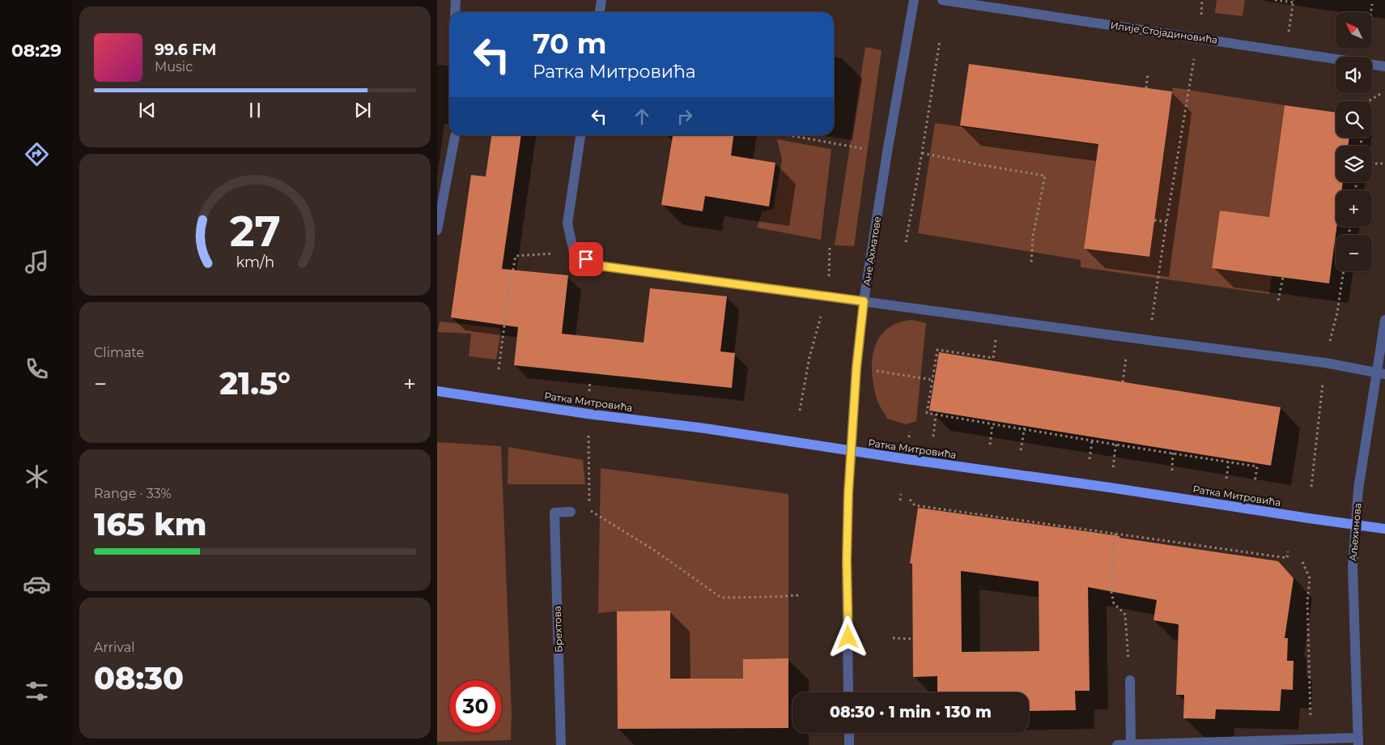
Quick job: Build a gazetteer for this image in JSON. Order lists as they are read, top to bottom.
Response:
{
  "streets": {
    "main road": ["Ратка Митровића"],
    "street": [
      "Илије Стојадиновића",
      "Ане Ахматове",
      "Аљехинова",
      "Брехтова"
    ]
  },
  "crossings": [
    ["Ане Ахматове", "Ратка Митровића"],
    ["Ратка Митровића", "Аљехинова"]
  ],
  "north": "top left",
  "page": {
    "tabs": "08:29",
    "map_buttons": ["+", "−"],
    "turn": ["70 m", "Ратка Митровића"],
    "song": ["99.6 FM", "Music"],
    "tile": [
      "Climate",
      ["Range · 33%", "165 km"],
      ["Arrival", "08:30"]
    ],
    "heat": ["−", "21.5°", "+"],
    "limit": "30",
    "trip": "08:30 · 1 min · 130 m",
    "gauge": ["27", "km/h"]
  }
}
